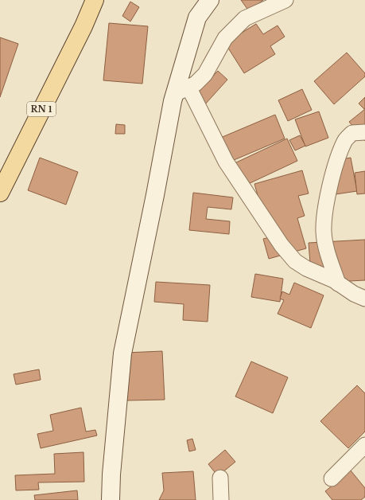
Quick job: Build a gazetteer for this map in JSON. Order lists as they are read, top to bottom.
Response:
{
  "streets": {
    "main road": ["RN 1"]
  }
}
